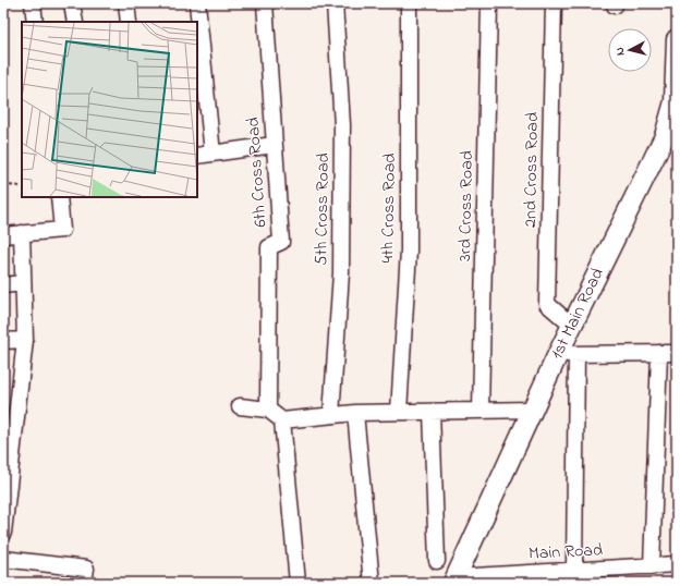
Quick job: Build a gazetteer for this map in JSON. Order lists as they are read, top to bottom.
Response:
{
  "streets": {
    "street": [
      "2nd Cross Road",
      "6th Cross Road",
      "3rd Cross Road",
      "4th Cross Road",
      "5th Cross Road",
      "1st Main Road",
      "Main Road"
    ]
  },
  "crossings": [
    ["2nd Cross Road", "1st Main Road"],
    ["1st Main Road", "Main Road"]
  ],
  "north": "left"
}
